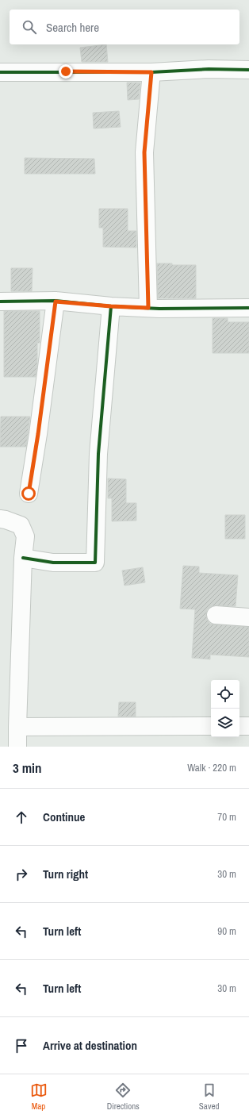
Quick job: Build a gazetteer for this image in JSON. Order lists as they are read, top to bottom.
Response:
{
  "page": {
    "search": "Search here",
    "heading": ["3 min", "Walk · 220 m"],
    "list": [
      ["Continue", "70 m"],
      ["Turn right", "30 m"],
      ["Turn left", "90 m"],
      ["Turn left", "30 m"],
      "Arrive at destination"
    ],
    "nav": ["Map", "Directions", "Saved"]
  }
}
